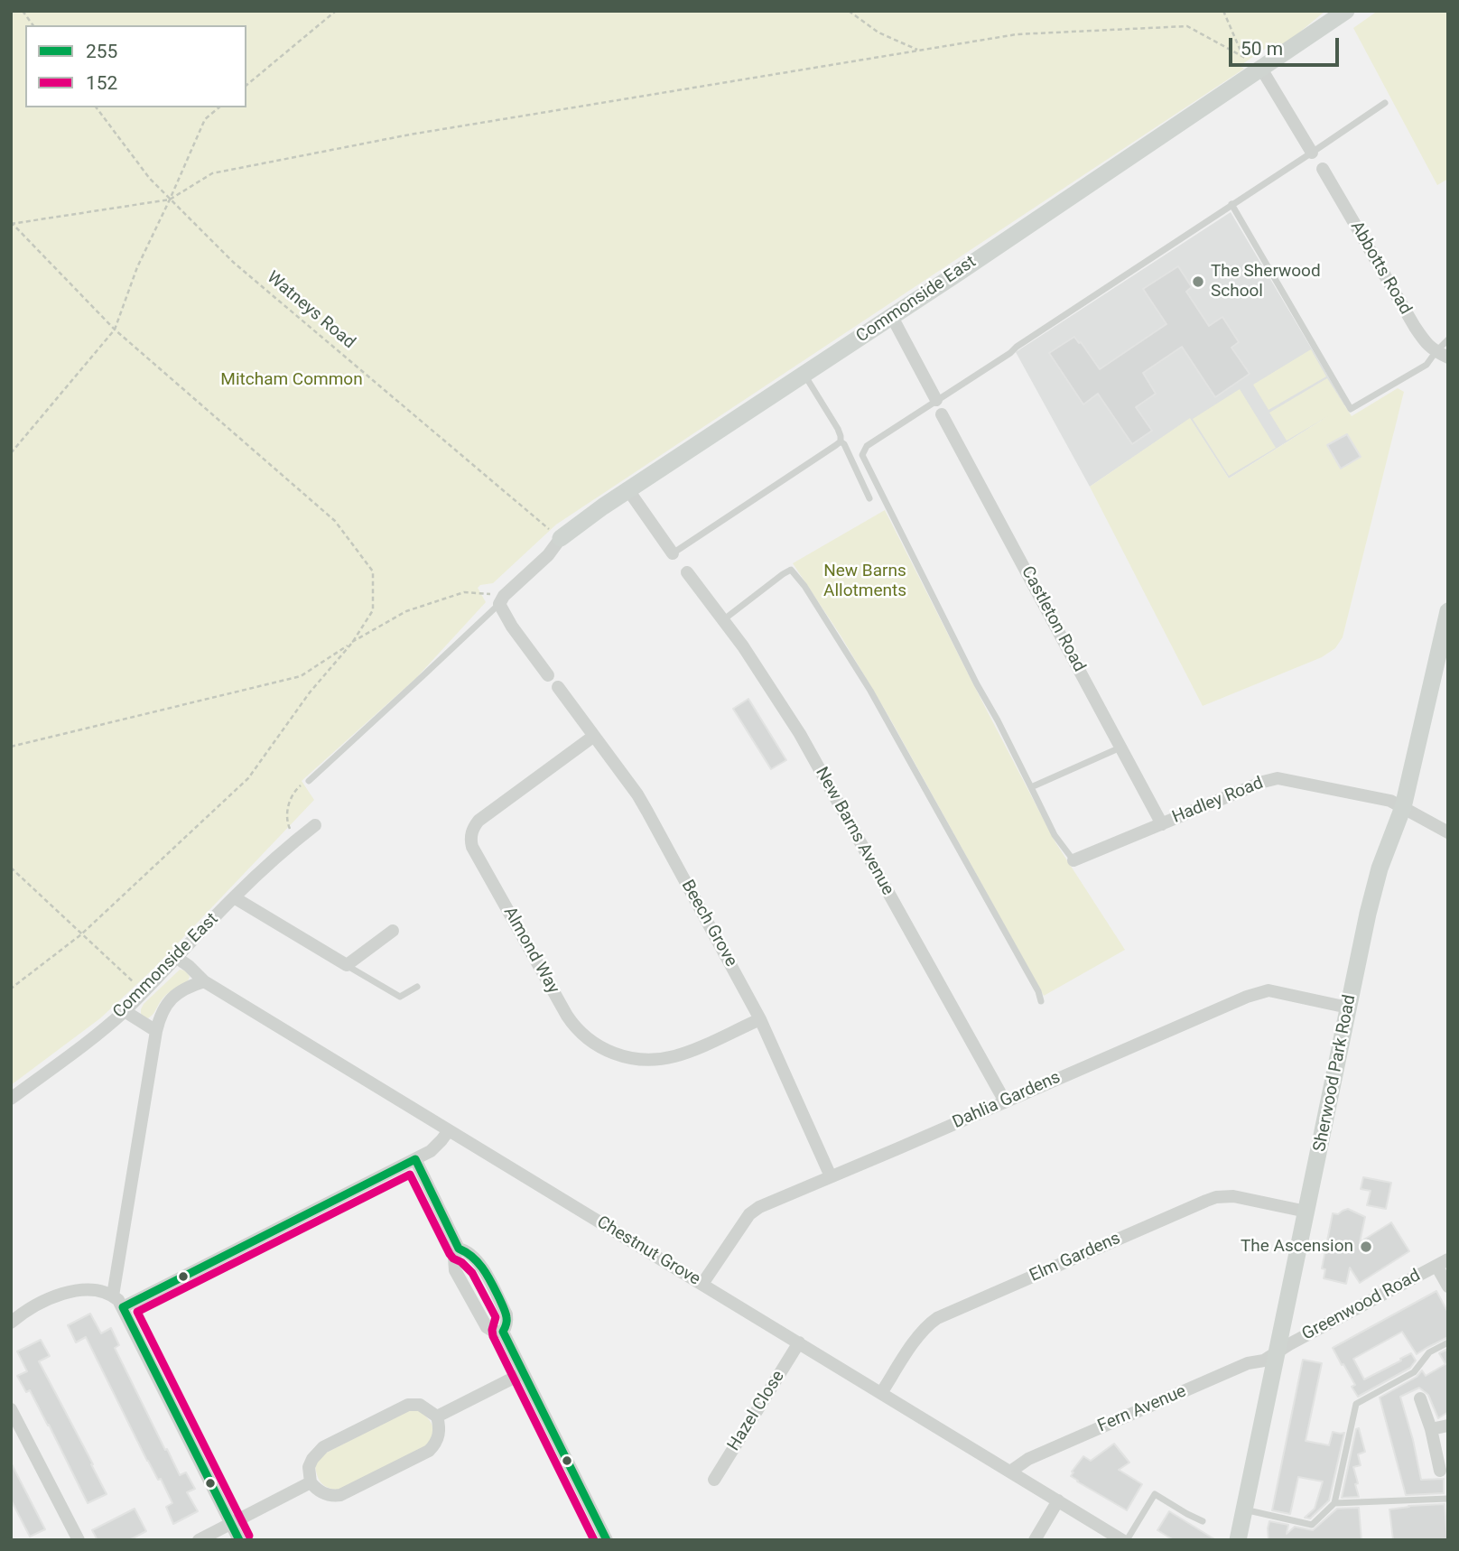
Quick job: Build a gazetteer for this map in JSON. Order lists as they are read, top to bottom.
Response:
{
  "streets": {
    "street": [
      "Abbotts Road",
      "Commonside East",
      "Castleton Road",
      "Hadley Road",
      "New Barns Avenue",
      "Beech Grove",
      "Almond Way",
      "Sherwood Park Road",
      "Dahlia Gardens",
      "Chestnut Grove",
      "Elm Gardens",
      "Greenwood Road",
      "Fern Avenue",
      "Hazel Close"
    ],
    "path": ["Watneys Road"]
  },
  "crossings": [
    ["Commonside East", "Watneys Road"],
    ["Commonside East", "Chestnut Grove"],
    ["Castleton Road", "Hadley Road"],
    ["Hadley Road", "Sherwood Park Road"],
    ["New Barns Avenue", "Dahlia Gardens"],
    ["Beech Grove", "Almond Way"],
    ["Beech Grove", "Dahlia Gardens"],
    ["Sherwood Park Road", "Dahlia Gardens"],
    ["Sherwood Park Road", "Elm Gardens"],
    ["Sherwood Park Road", "Greenwood Road"],
    ["Sherwood Park Road", "Fern Avenue"],
    ["Dahlia Gardens", "Chestnut Grove"],
    ["Chestnut Grove", "Elm Gardens"],
    ["Chestnut Grove", "Fern Avenue"],
    ["Chestnut Grove", "Hazel Close"],
    ["Greenwood Road", "Fern Avenue"]
  ],
  "parks": ["Mitcham Common", "New Barns Allotments"],
  "places": ["The Sherwood School", "The Ascension"],
  "lines": ["transit line 255", "transit line 152"],
  "legend": ["255", "152"],
  "scale_bar": "50 m"
}
